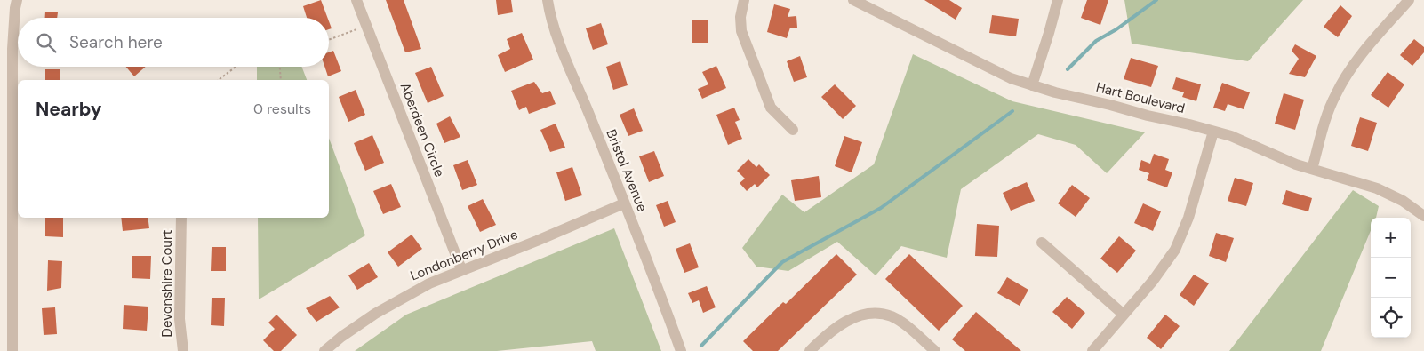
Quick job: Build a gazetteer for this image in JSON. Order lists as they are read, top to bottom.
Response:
{
  "streets": {
    "street": [
      "Hart Boulevard",
      "Aberdeen Circle",
      "Bristol Avenue",
      "Londonberry Drive",
      "Devonshire Court"
    ]
  },
  "crossings": [
    ["Aberdeen Circle", "Londonberry Drive"],
    ["Bristol Avenue", "Londonberry Drive"]
  ],
  "page": {
    "search": "Search here",
    "heading": ["Nearby", "0 results"],
    "map_buttons": ["+", "−"]
  }
}
